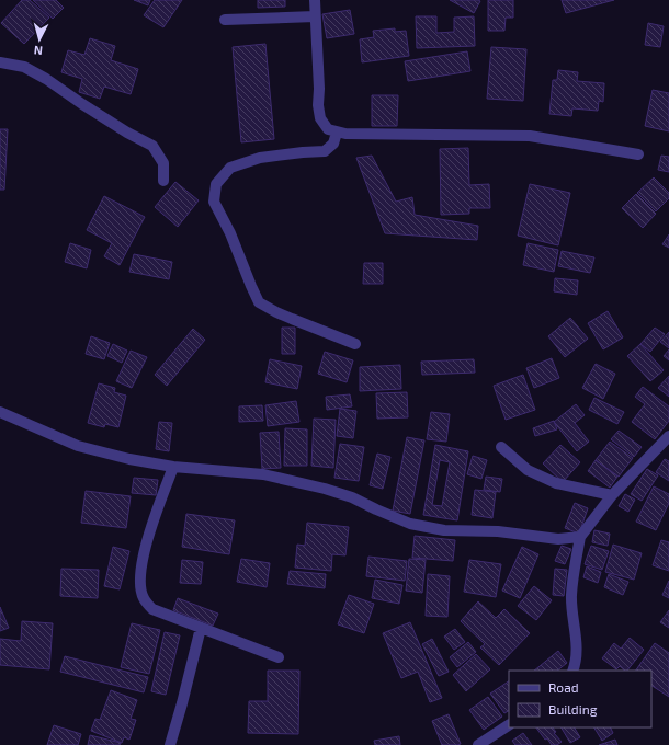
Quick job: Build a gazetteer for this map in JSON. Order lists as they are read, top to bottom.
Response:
{
  "legend": ["Road", "Building"],
  "north": "bottom"
}
